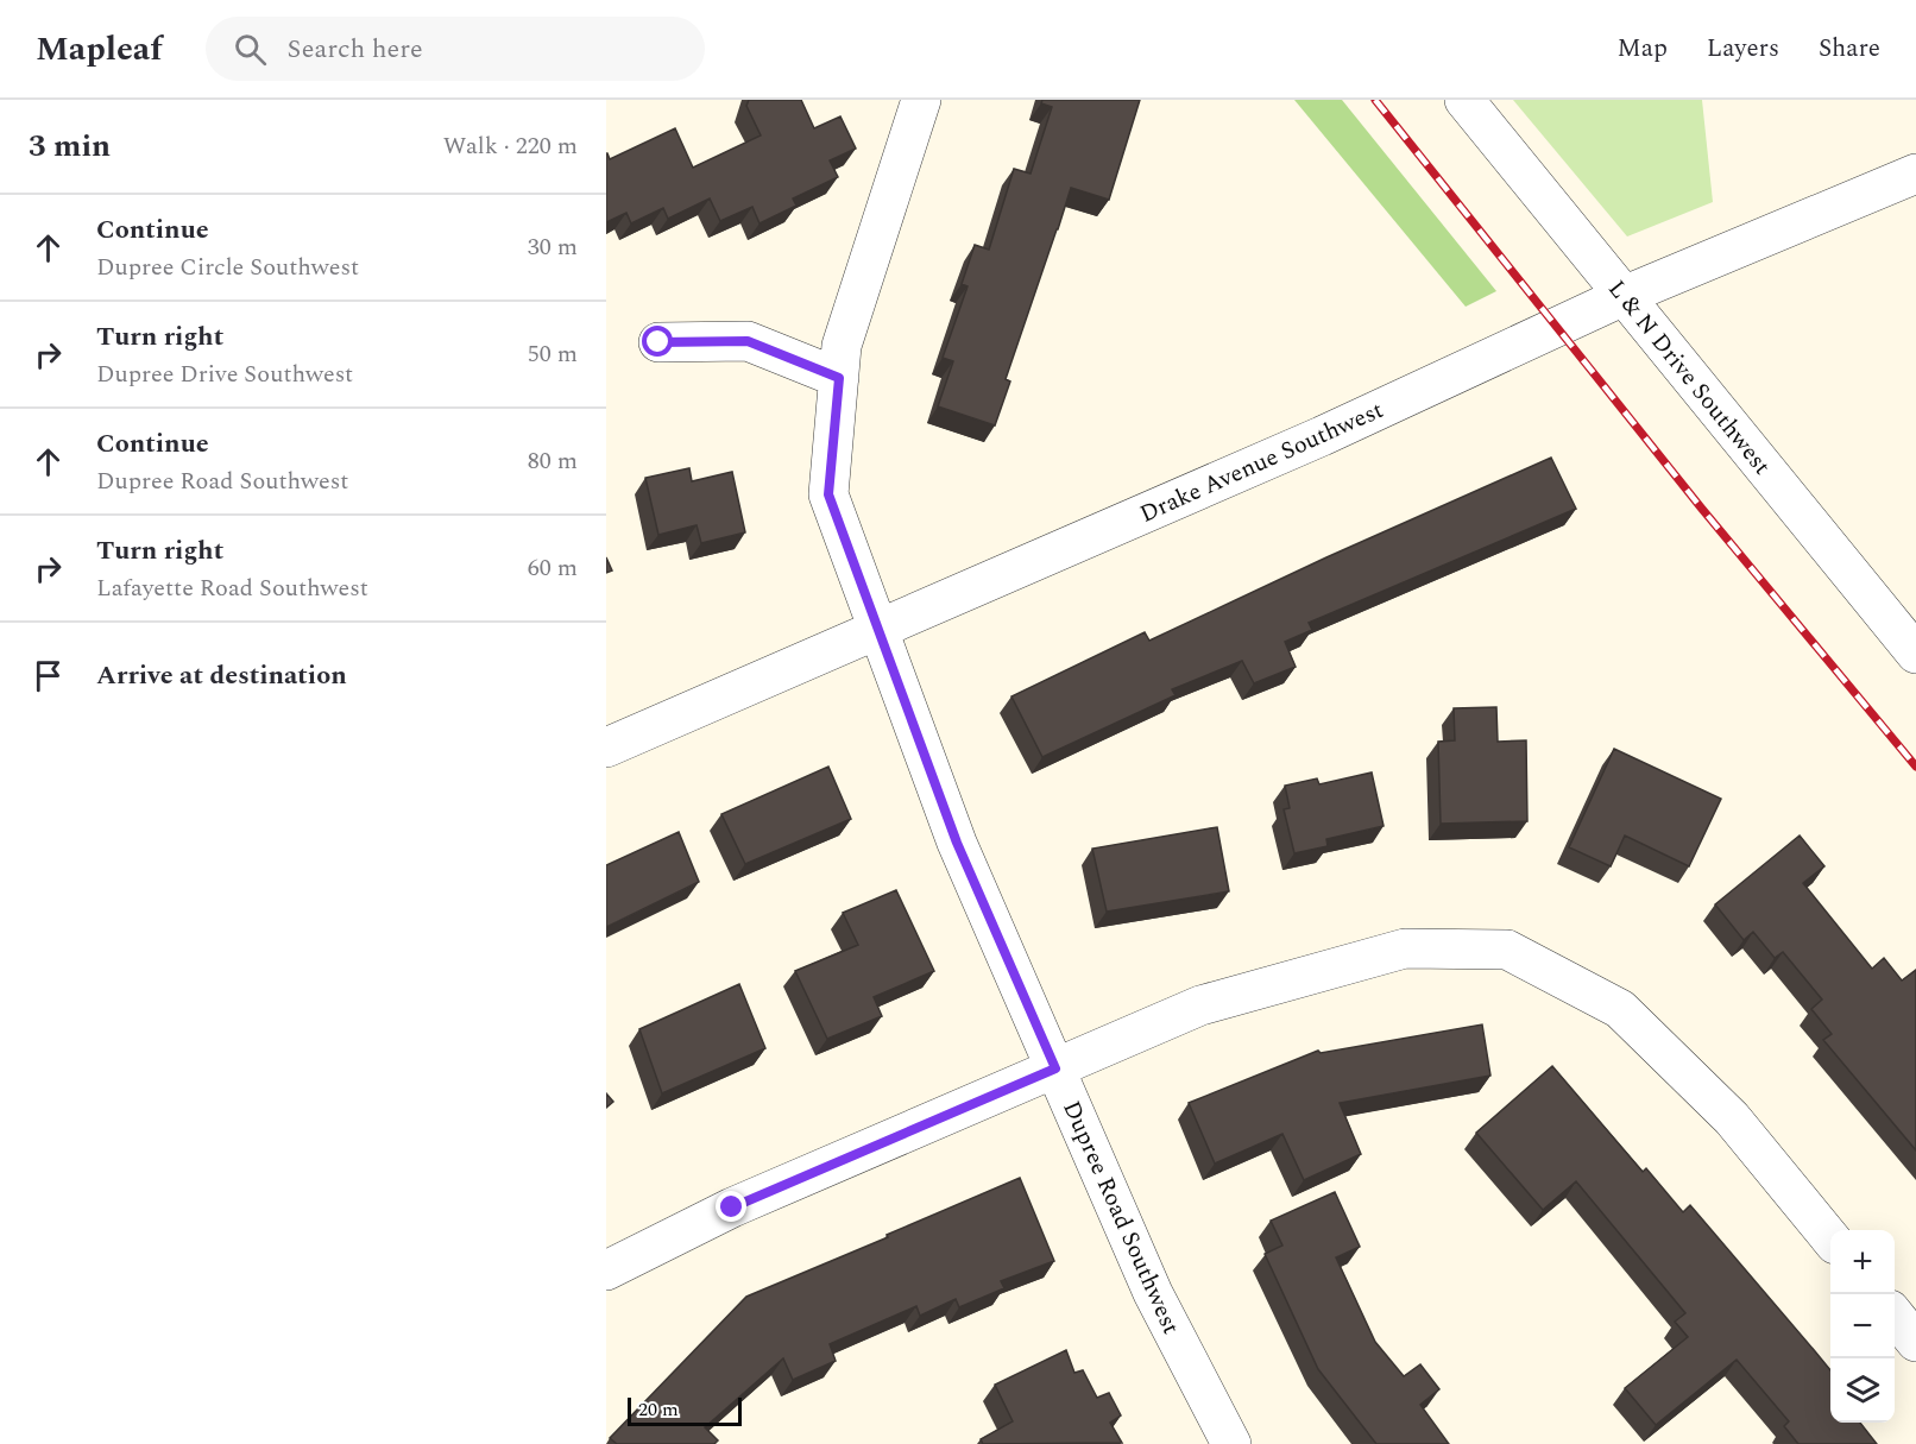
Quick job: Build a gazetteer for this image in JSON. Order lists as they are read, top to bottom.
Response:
{
  "streets": {
    "street": ["L & N Drive Southwest", "Drake Avenue Southwest", "Dupree Road Southwest"]
  },
  "crossings": [
    ["L & N Drive Southwest", "Drake Avenue Southwest"],
    ["Drake Avenue Southwest", "Dupree Road Southwest"]
  ],
  "scale_bar": "20 m",
  "page": {
    "header": "Mapleaf",
    "search": "Search here",
    "nav": ["Map", "Layers", "Share"],
    "heading": ["3 min", "Walk · 220 m"],
    "list": [
      ["Continue", "Dupree Circle Southwest", "30 m"],
      ["Turn right", "Dupree Drive Southwest", "50 m"],
      ["Continue", "Dupree Road Southwest", "80 m"],
      ["Turn right", "Lafayette Road Southwest", "60 m"],
      "Arrive at destination"
    ],
    "map_buttons": ["+", "−"],
    "scale": "20 m"
  }
}
